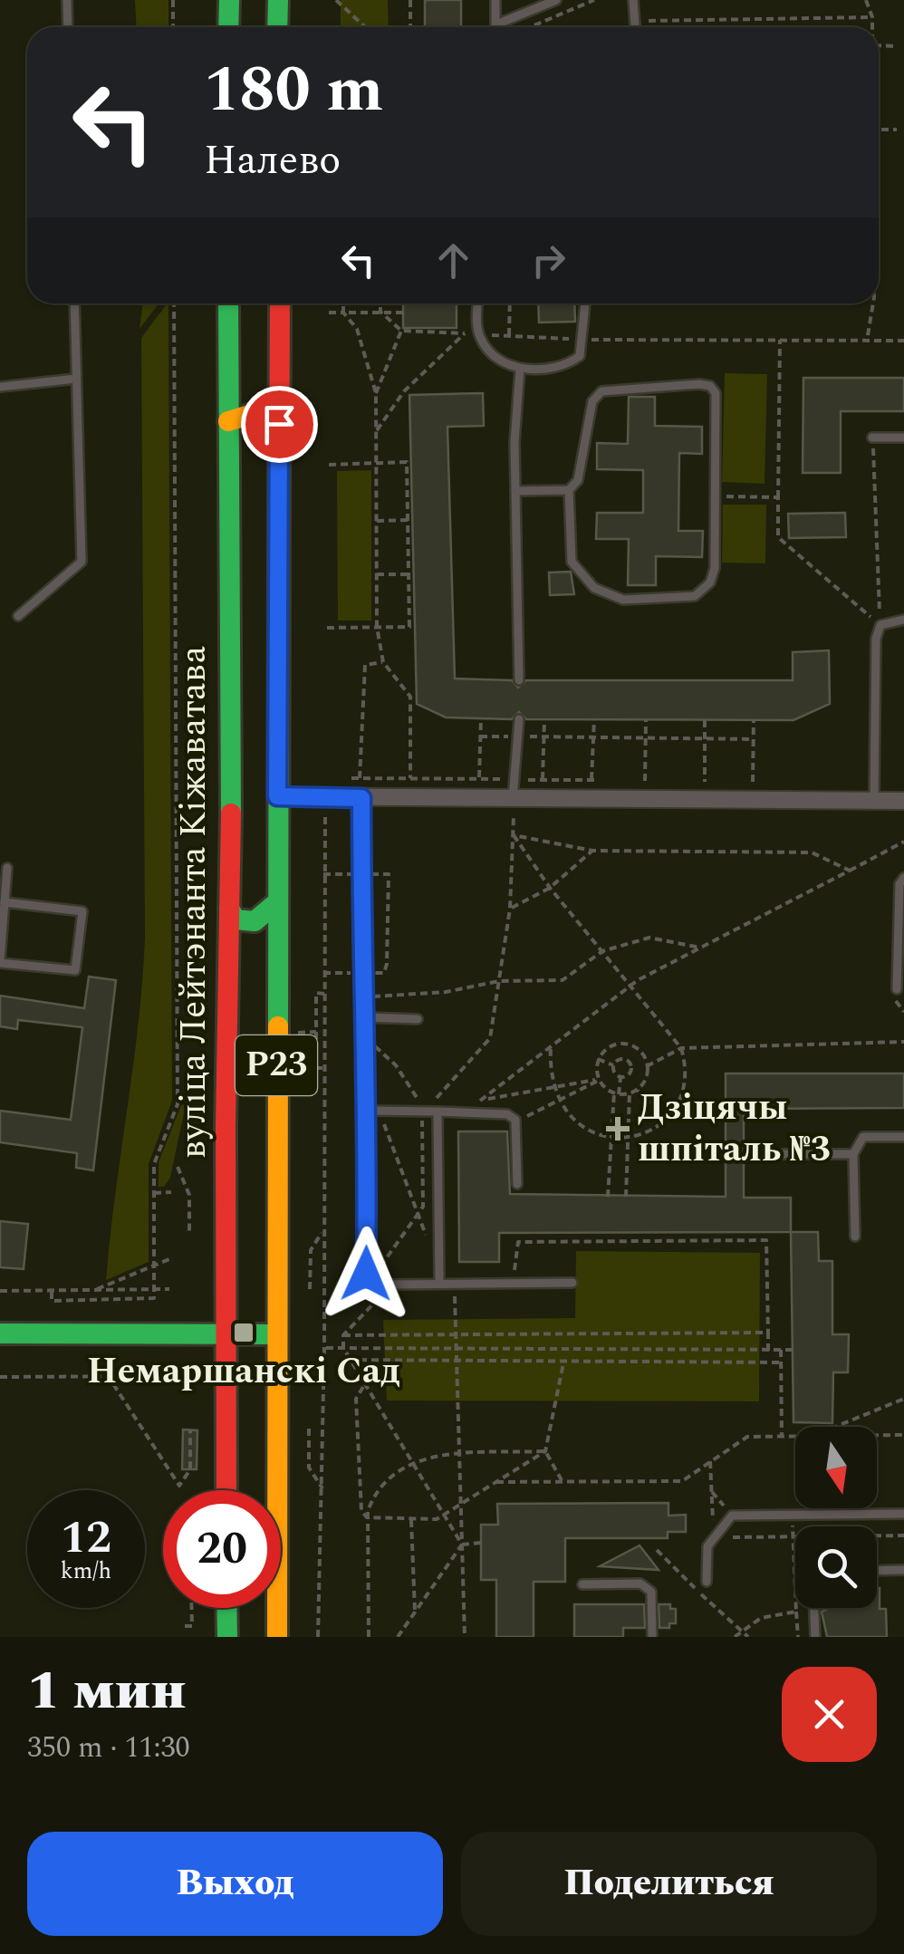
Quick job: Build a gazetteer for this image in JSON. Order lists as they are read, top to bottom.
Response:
{
  "streets": {
    "main road": ["вуліца Лейтэнанта Кіжаватава", "Р23"]
  },
  "places": {
    "health": ["Дзіцячы шпіталь №3"],
    "transit": ["Немаршанскі Сад"]
  },
  "north": "bottom",
  "page": {
    "turn": ["180 m", "Налево"],
    "speed": "12 km/h",
    "limit": "20",
    "heading": ["1 мин", "350 m · 11:30"],
    "buttons": ["Выход", "Поделиться"]
  }
}
